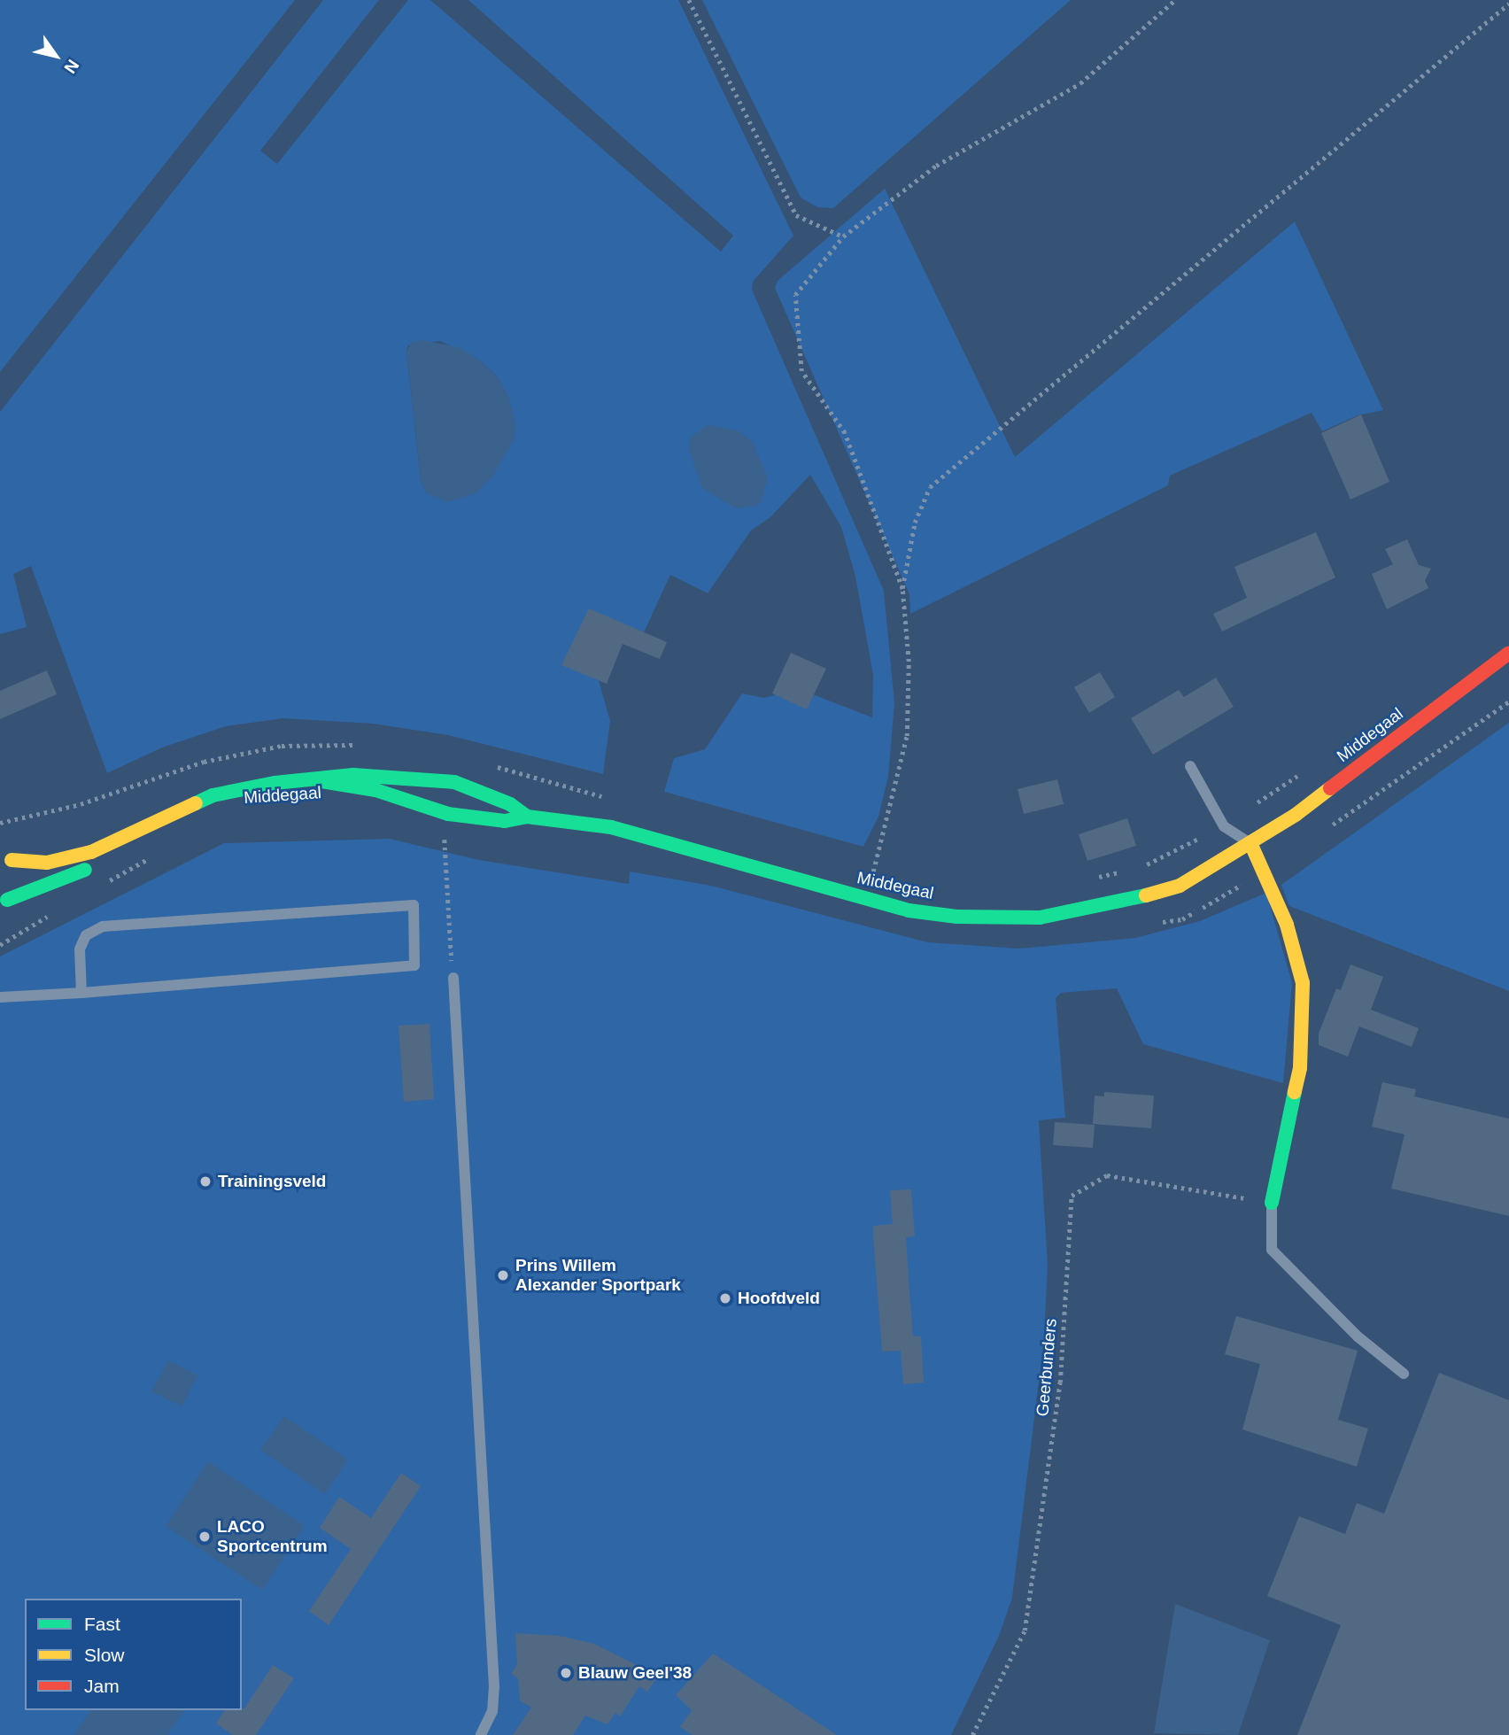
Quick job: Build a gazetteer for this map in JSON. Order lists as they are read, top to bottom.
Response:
{
  "streets": {
    "street": ["Middegaal"],
    "path": ["Geerbunders"]
  },
  "places": [
    "Trainingsveld",
    "Prins Willem Alexander Sportpark",
    "Hoofdveld",
    "LACO Sportcentrum",
    "Blauw Geel'38"
  ],
  "legend": ["Fast", "Slow", "Jam"],
  "north": "bottom right"
}
